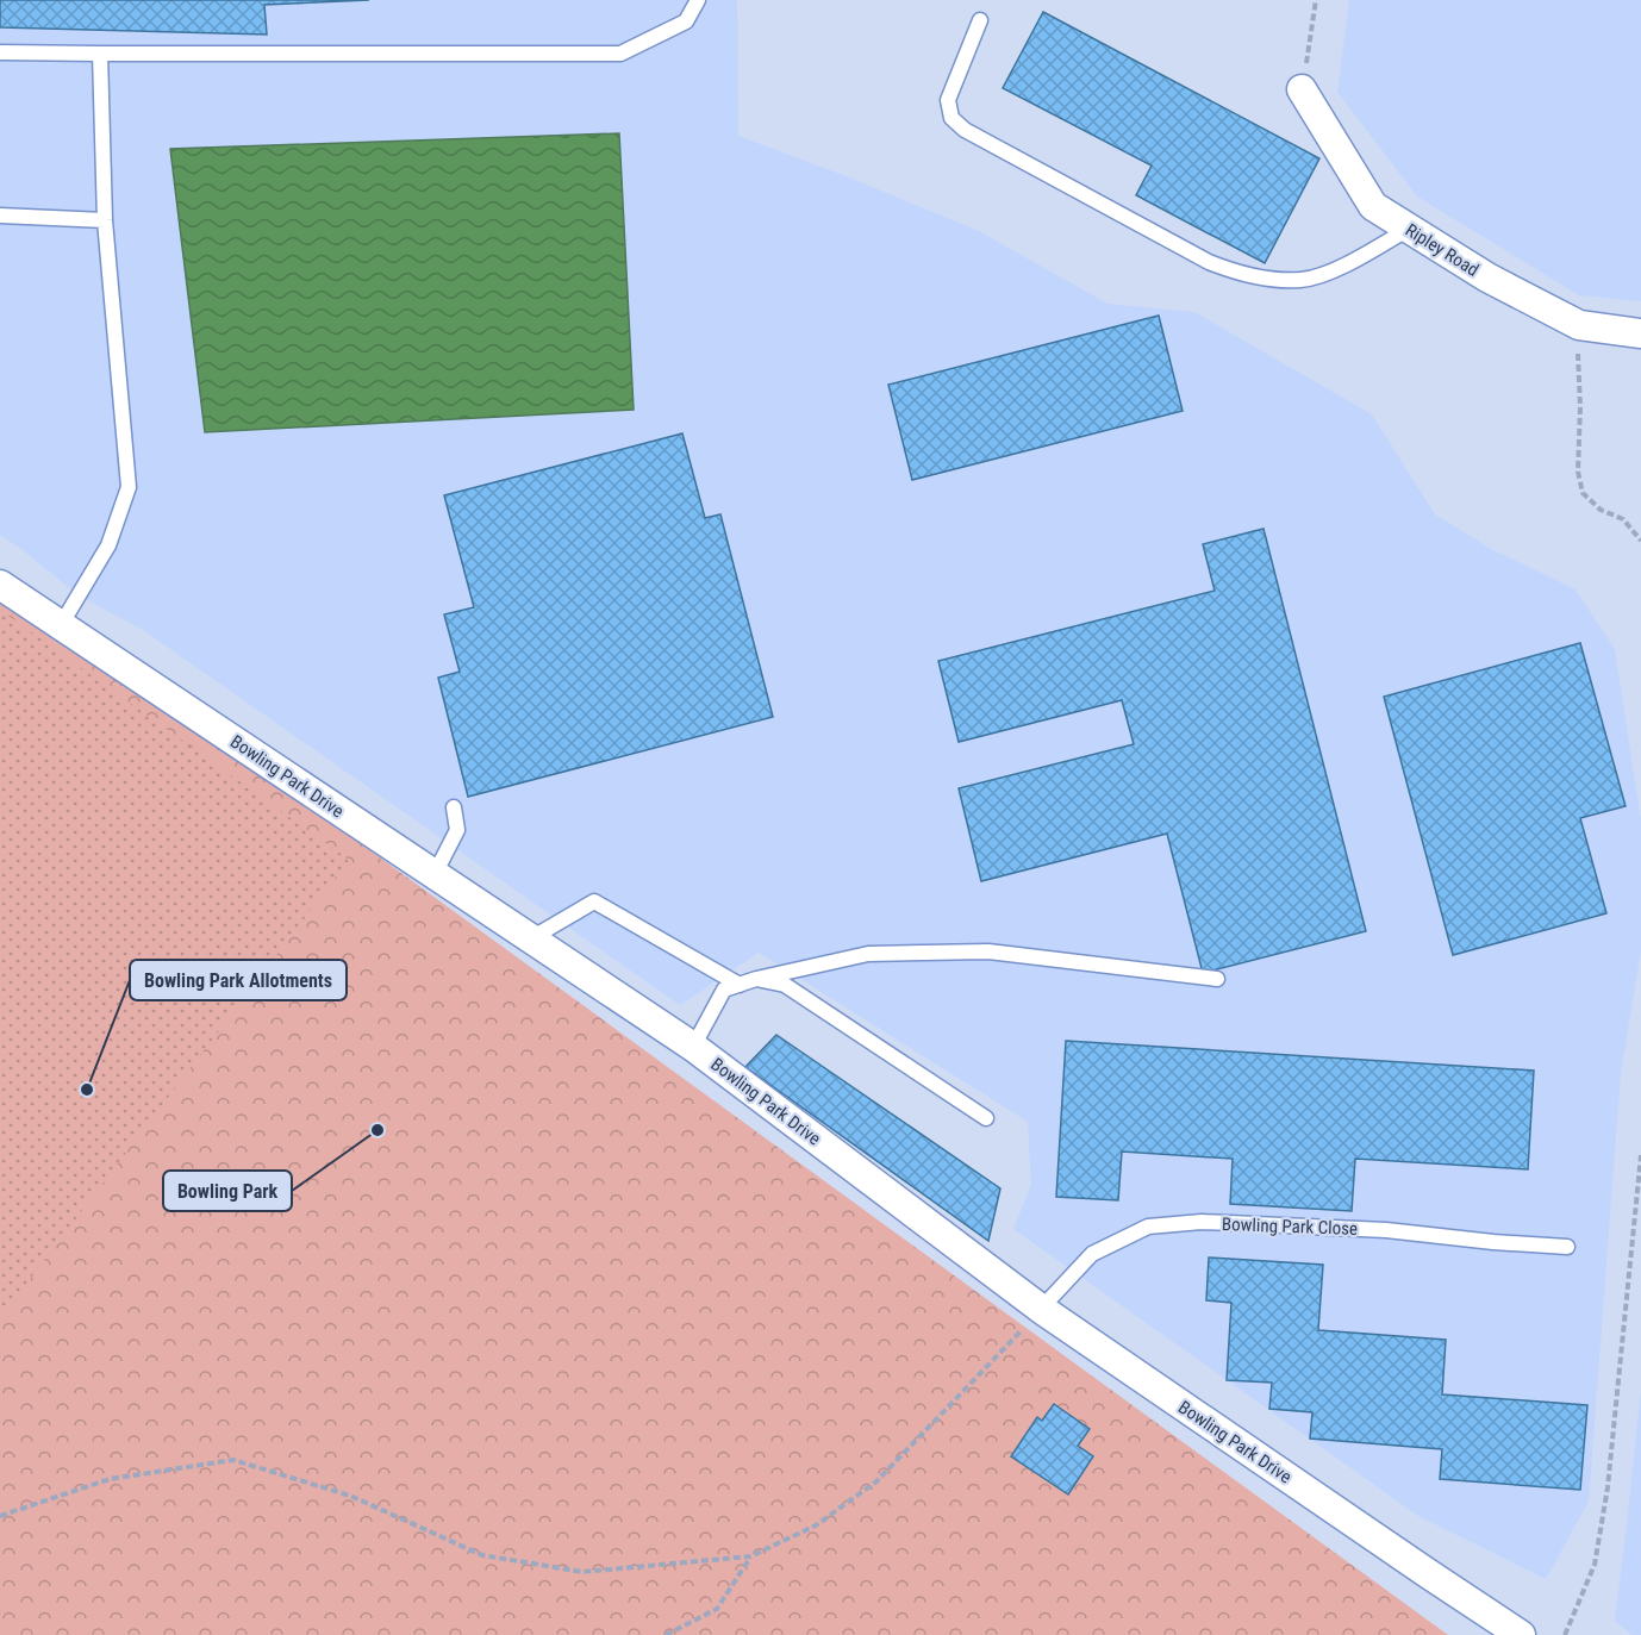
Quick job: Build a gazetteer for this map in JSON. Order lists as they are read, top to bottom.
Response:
{
  "streets": {
    "street": ["Ripley Road", "Bowling Park Drive"],
    "lane": ["Bowling Park Close"]
  },
  "crossings": [
    ["Bowling Park Drive", "Bowling Park Close"]
  ],
  "places": ["Bowling Park Allotments", "Bowling Park"]
}
